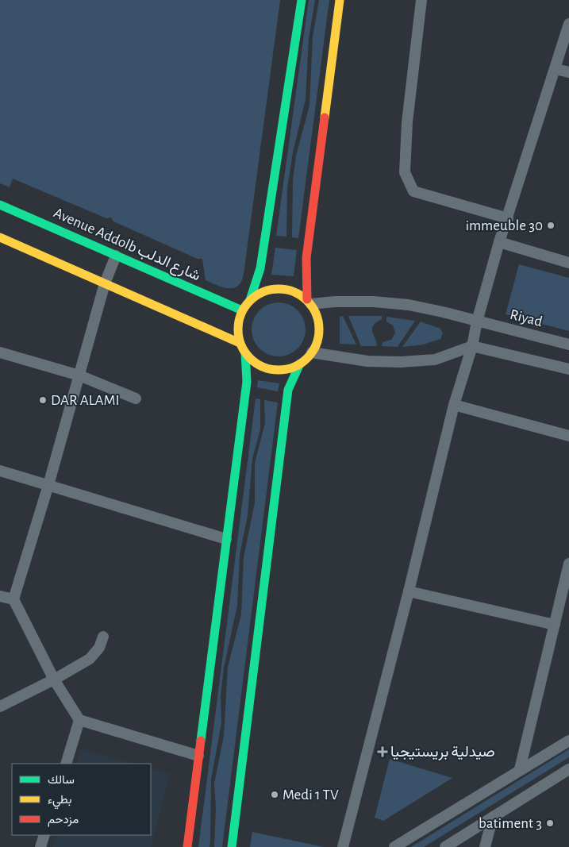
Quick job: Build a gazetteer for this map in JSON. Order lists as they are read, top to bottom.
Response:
{
  "streets": {
    "main road": ["Avenue Addolb شارع الدلب"],
    "street": ["Riyad"]
  },
  "places": {
    "other": [
      "immeuble 30",
      "DAR ALAMI",
      "Medi 1 TV",
      "batiment 3"
    ],
    "health": ["صيدلية بريستيجيا"]
  },
  "legend": ["سالك", "بطيء", "مزدحم"]
}
